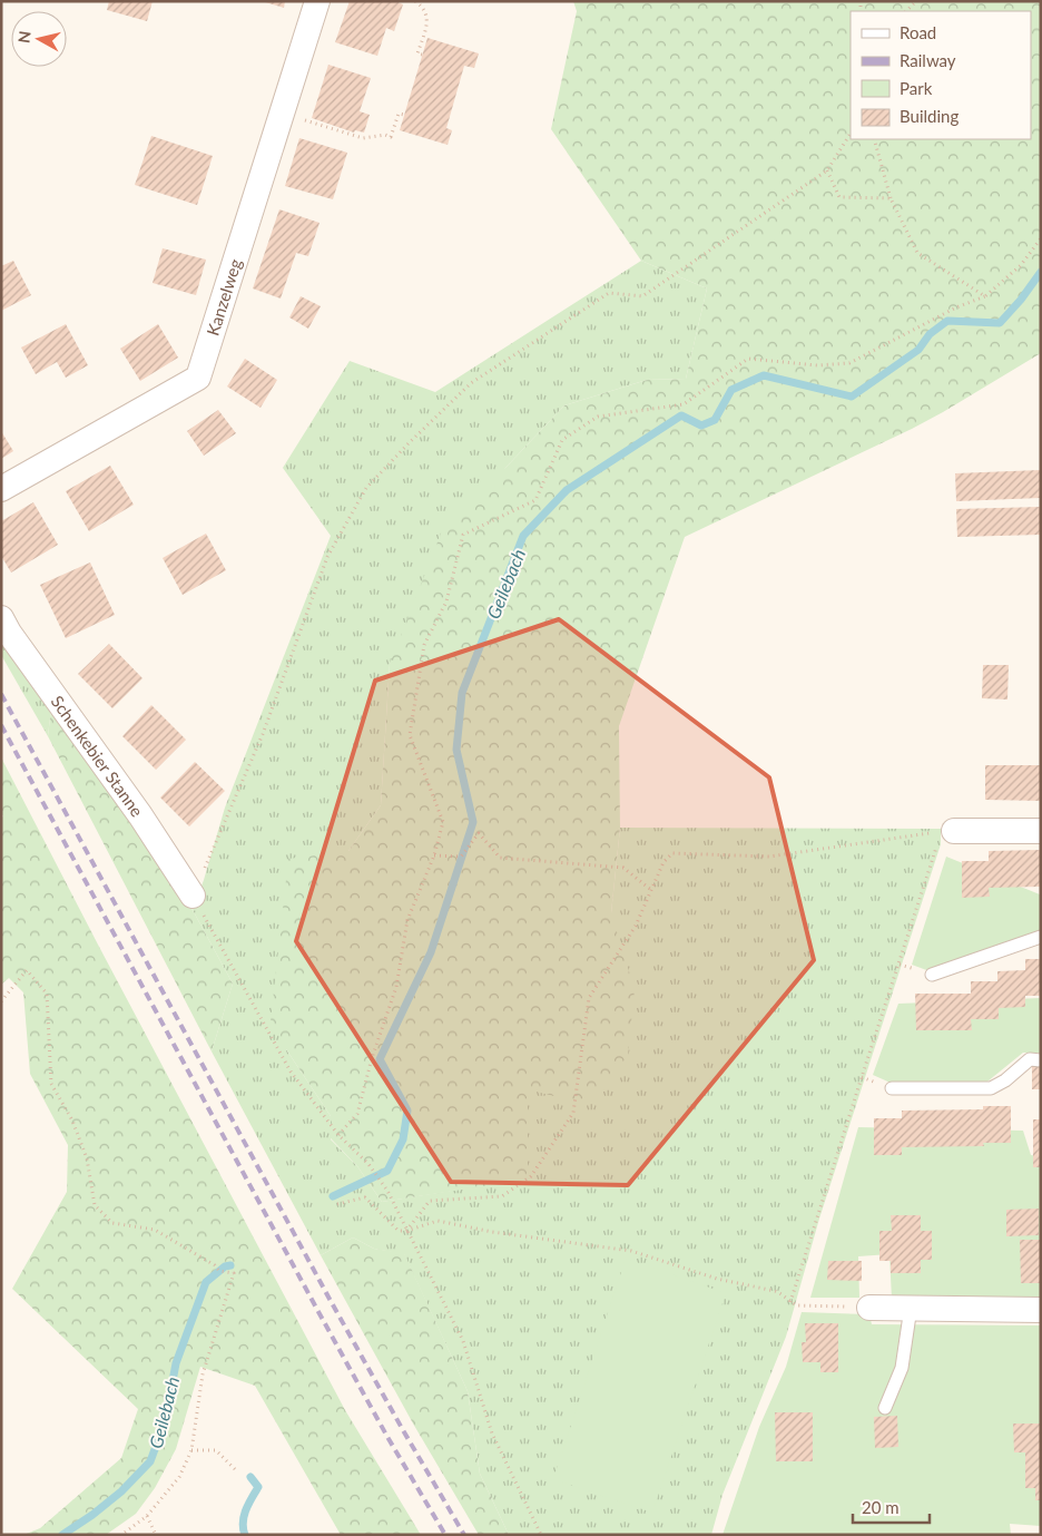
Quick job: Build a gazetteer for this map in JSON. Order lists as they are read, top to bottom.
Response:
{
  "streets": {
    "street": ["Kanzelweg", "Schenkebier Stanne"]
  },
  "water": ["Geilebach"],
  "legend": [
    "Road",
    "Railway",
    "Park",
    "Building"
  ],
  "scale_bar": "20 m",
  "north": "left"
}
